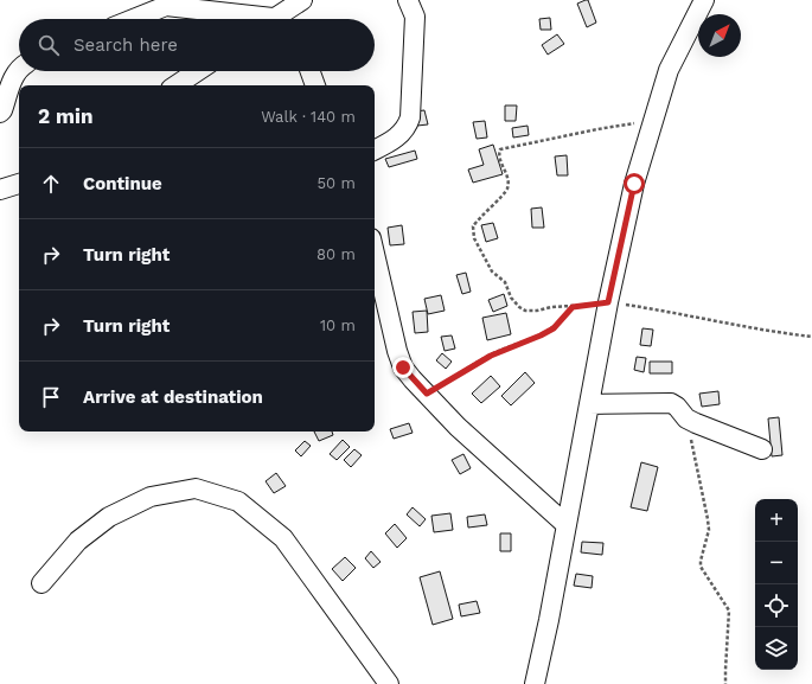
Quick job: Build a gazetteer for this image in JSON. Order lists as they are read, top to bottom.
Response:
{
  "north": "top right",
  "page": {
    "search": "Search here",
    "heading": ["2 min", "Walk · 140 m"],
    "list": [
      ["Continue", "50 m"],
      ["Turn right", "80 m"],
      ["Turn right", "10 m"],
      "Arrive at destination"
    ],
    "map_buttons": ["+", "−"]
  }
}
